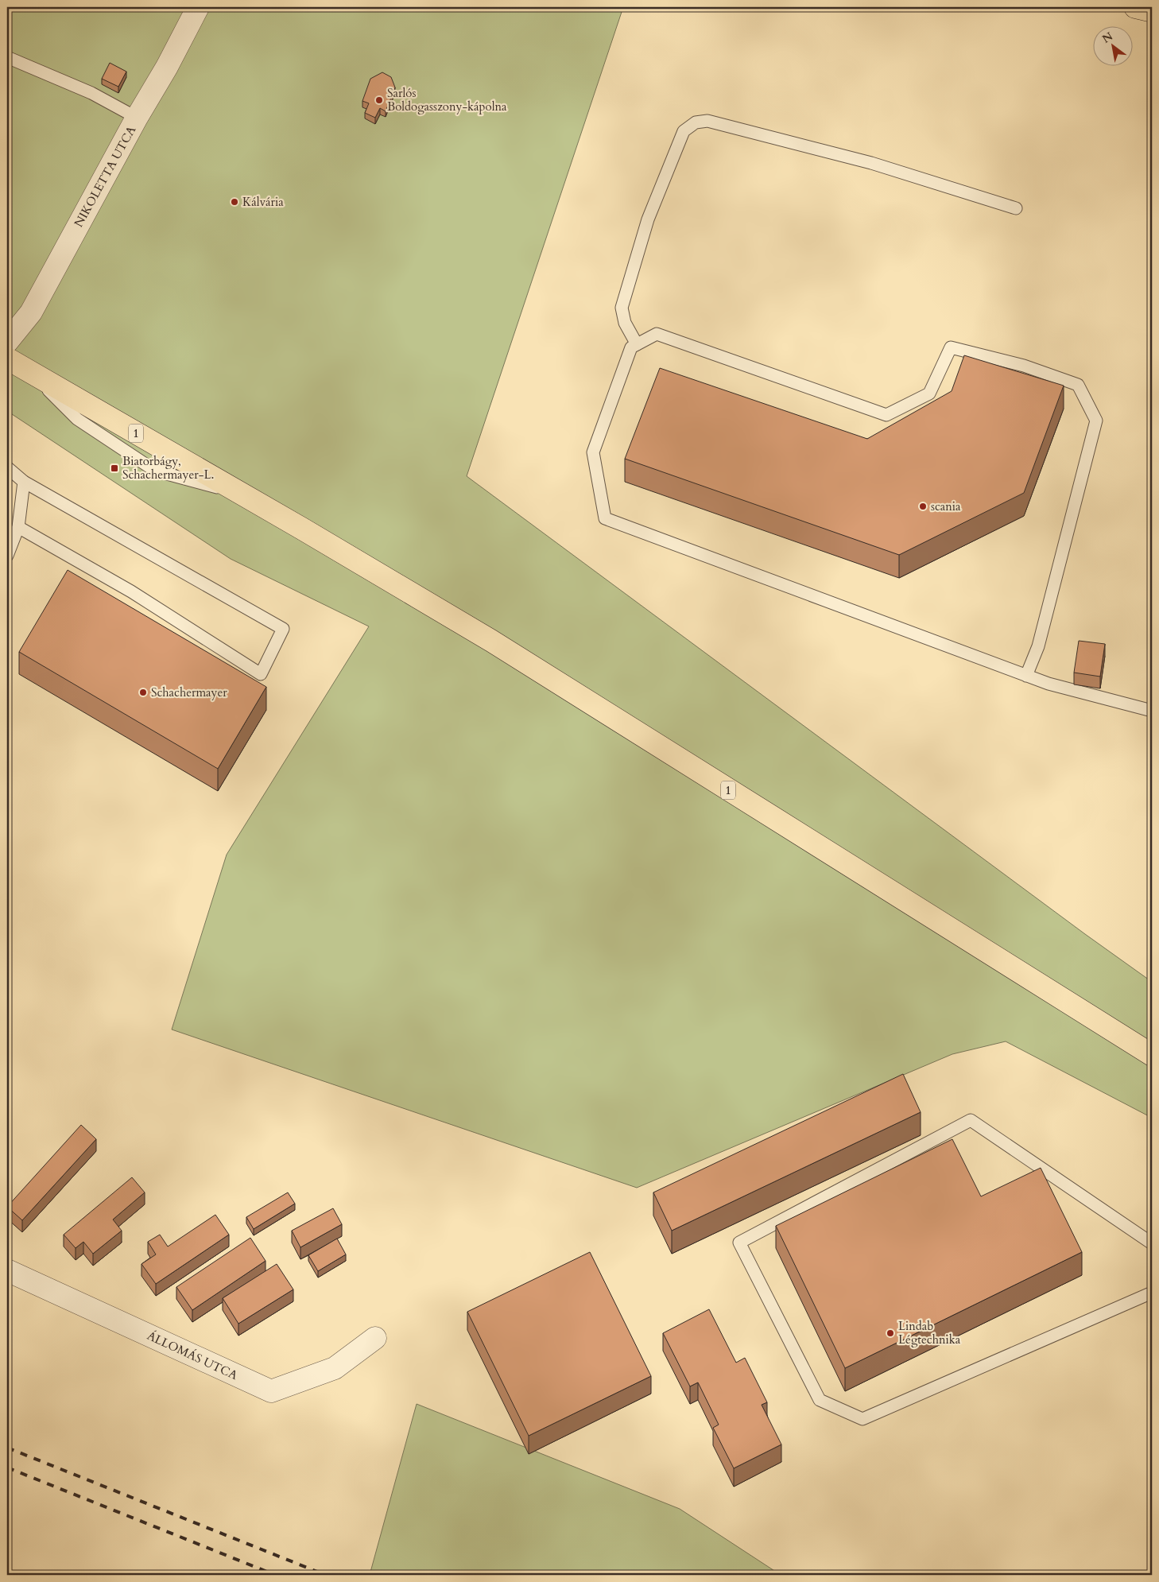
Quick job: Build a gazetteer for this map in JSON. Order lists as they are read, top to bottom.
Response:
{
  "streets": {
    "main road": ["1"],
    "street": ["NIKOLETTA UTCA", "ÁLLOMÁS UTCA"]
  },
  "places": {
    "other": [
      "Sarlós Boldogasszony-kápolna",
      "Kálvária",
      "scania",
      "Schachermayer",
      "Lindab Légtechnika"
    ],
    "transit": ["Biatorbágy, Schachermayer-L."]
  },
  "north": "top left"
}
